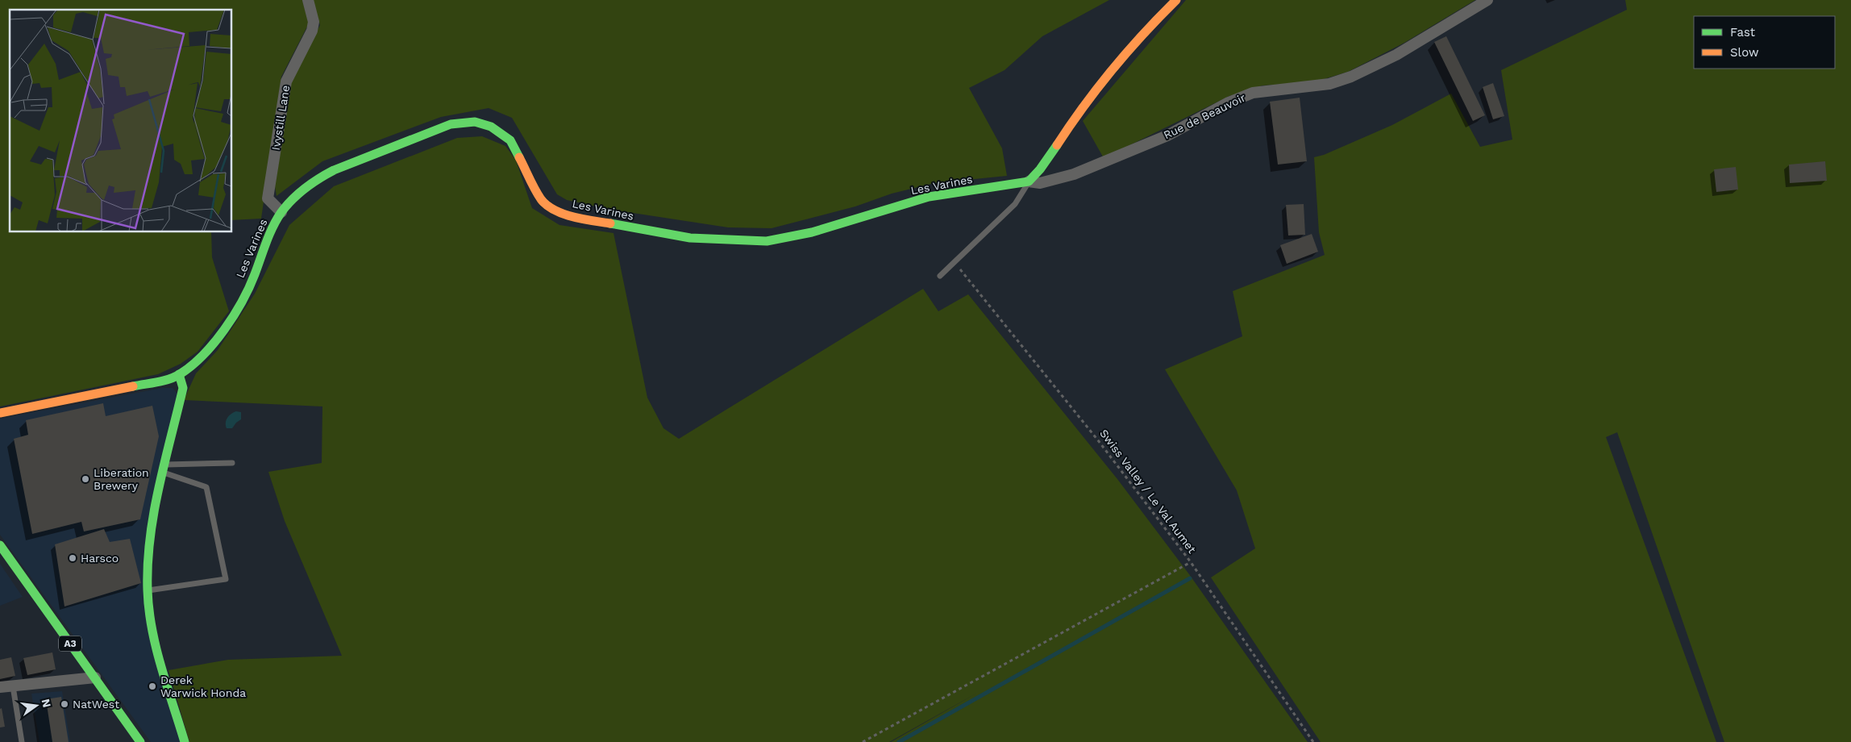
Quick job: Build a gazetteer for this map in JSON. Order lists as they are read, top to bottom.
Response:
{
  "streets": {
    "street": [
      "Rue de Beauvoir",
      "Ivystill Lane",
      "Les Varines",
      "A3"
    ],
    "path": ["Swiss Valley / Le Val Aumet"]
  },
  "crossings": [
    ["Rue de Beauvoir", "Les Varines"],
    ["Ivystill Lane", "Les Varines"]
  ],
  "places": [
    "Liberation Brewery",
    "Harsco",
    "Derek Warwick Honda",
    "NatWest"
  ],
  "legend": ["Fast", "Slow"],
  "north": "right"
}
